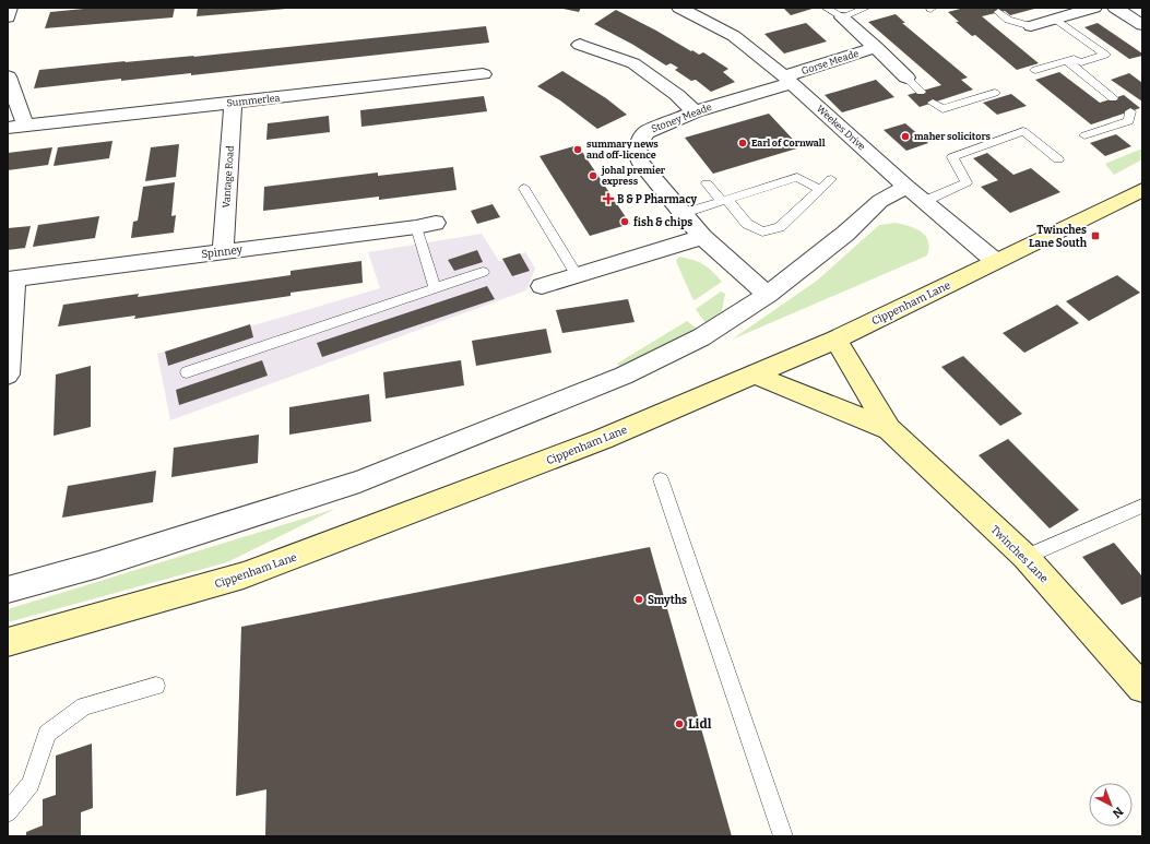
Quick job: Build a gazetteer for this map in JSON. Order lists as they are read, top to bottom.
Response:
{
  "streets": {
    "street": [
      "Gorse Meade",
      "Summerlea",
      "Stoney Meade",
      "Weekes Drive",
      "Vantage Road",
      "Spinney",
      "Cippenham Lane",
      "Twinches Lane"
    ]
  },
  "crossings": [
    ["Gorse Meade", "Stoney Meade"],
    ["Gorse Meade", "Weekes Drive"],
    ["Summerlea", "Vantage Road"],
    ["Stoney Meade", "Weekes Drive"],
    ["Weekes Drive", "Cippenham Lane"],
    ["Vantage Road", "Spinney"],
    ["Cippenham Lane", "Twinches Lane"]
  ],
  "places": {
    "other": [
      "maher solicitors",
      "Earl of Cornwall",
      "summary news and off-licence",
      "johal premier express",
      "fish & chips",
      "Smyths",
      "Lidl"
    ],
    "health": ["B & P Pharmacy"],
    "transit": ["Twinches Lane South"]
  },
  "north": "bottom right"
}
